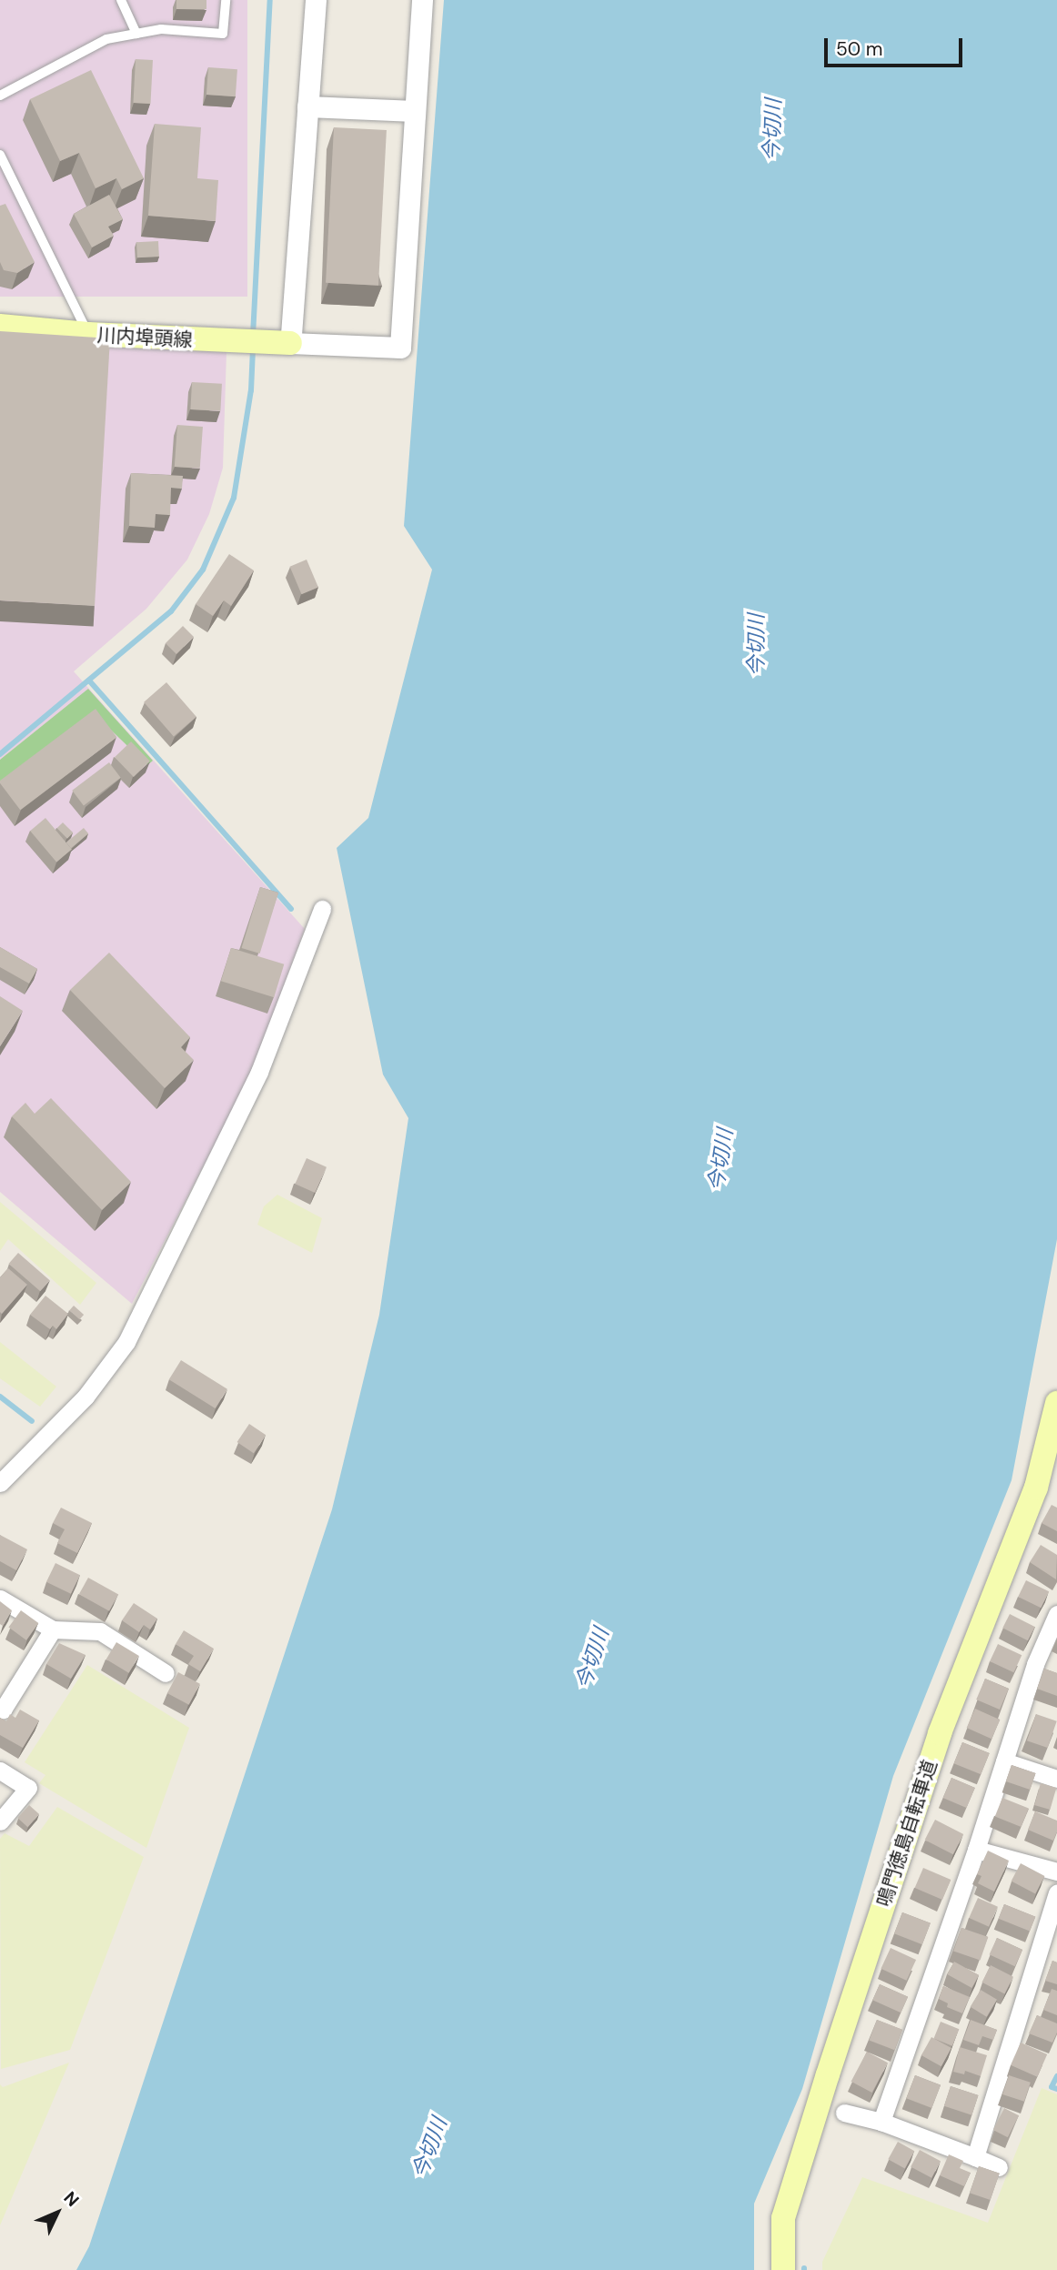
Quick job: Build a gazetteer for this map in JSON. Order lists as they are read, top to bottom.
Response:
{
  "streets": {
    "main road": ["川内埠頭線", "鳴門徳島自転車道"]
  },
  "water": ["今切川"],
  "scale_bar": "50 m",
  "north": "top right"
}
